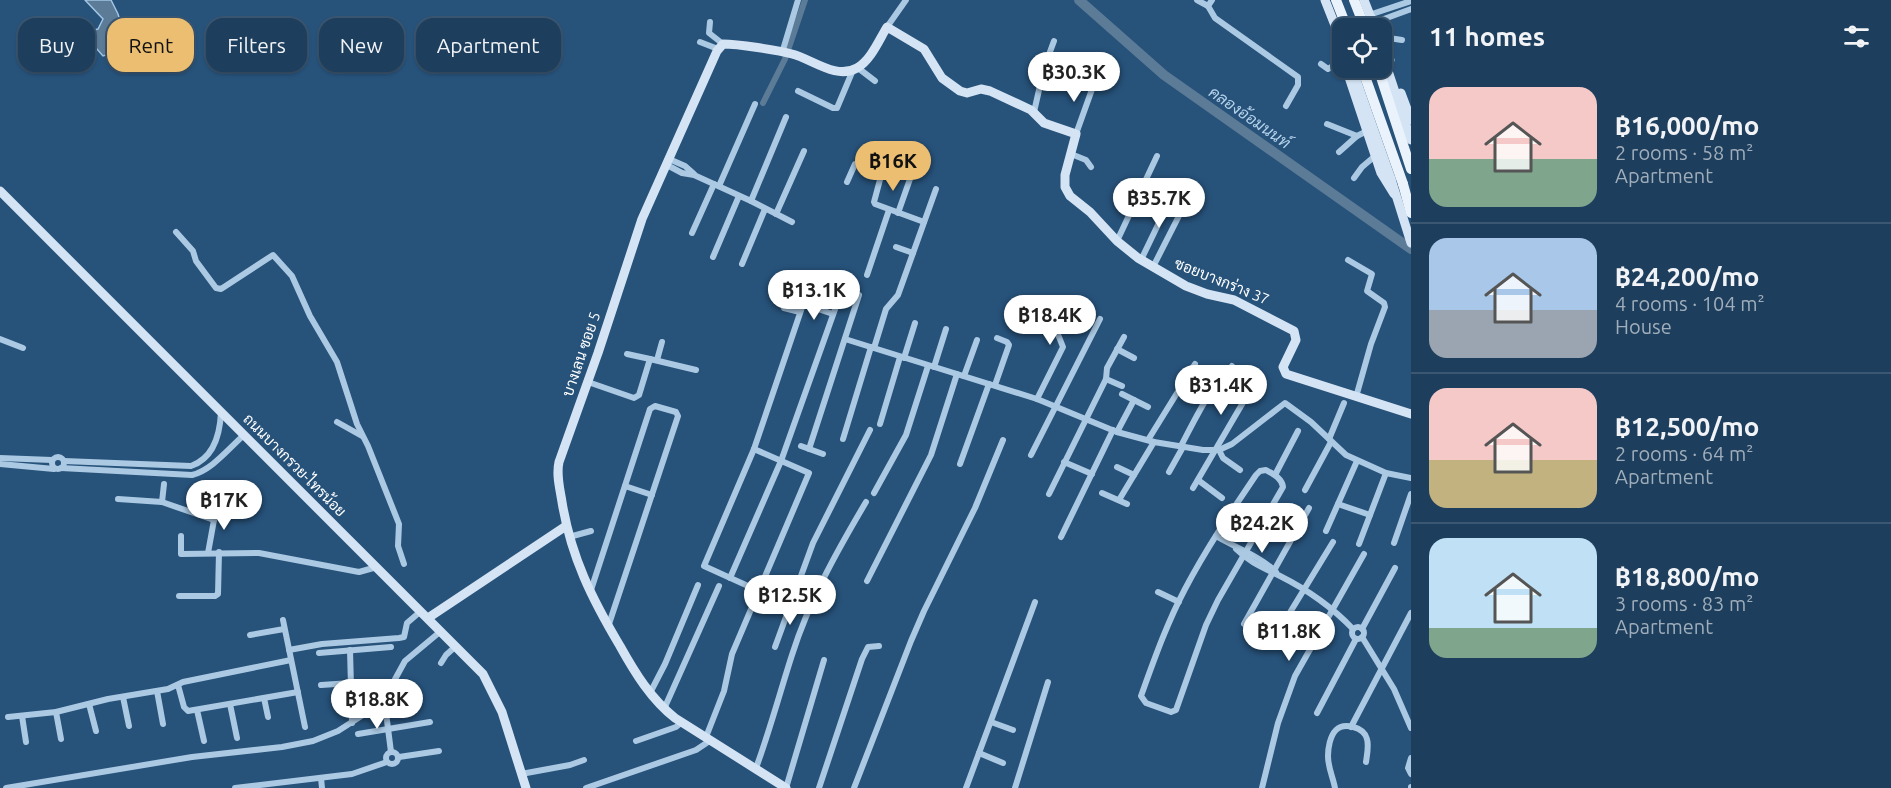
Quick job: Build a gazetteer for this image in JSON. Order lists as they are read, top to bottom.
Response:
{
  "streets": {
    "street": ["ซอยบางกร่าง 37", "บางเลน ซอย 5", "ถนนบางกรวย-ไทรน้อย"]
  },
  "water": ["คลองอ้อมนนท์"],
  "page": {
    "heading": "11 homes",
    "chip": [
      "Buy",
      "Rent",
      "Filters",
      "New",
      "Apartment"
    ],
    "price": [
      "฿30.3K",
      "฿16K",
      "฿35.7K",
      "฿13.1K",
      "฿18.4K",
      "฿31.4K",
      "฿17K",
      "฿24.2K",
      "฿12.5K",
      "฿11.8K",
      "฿18.8K"
    ],
    "list": [
      {
        "name": "฿16,000/mo",
        "note": "2 rooms · 58 m² · Apartment"
      },
      {
        "name": "฿24,200/mo",
        "note": "4 rooms · 104 m² · House"
      },
      {
        "name": "฿12,500/mo",
        "note": "2 rooms · 64 m² · Apartment"
      },
      {
        "name": "฿18,800/mo",
        "note": "3 rooms · 83 m² · Apartment"
      }
    ]
  }
}
